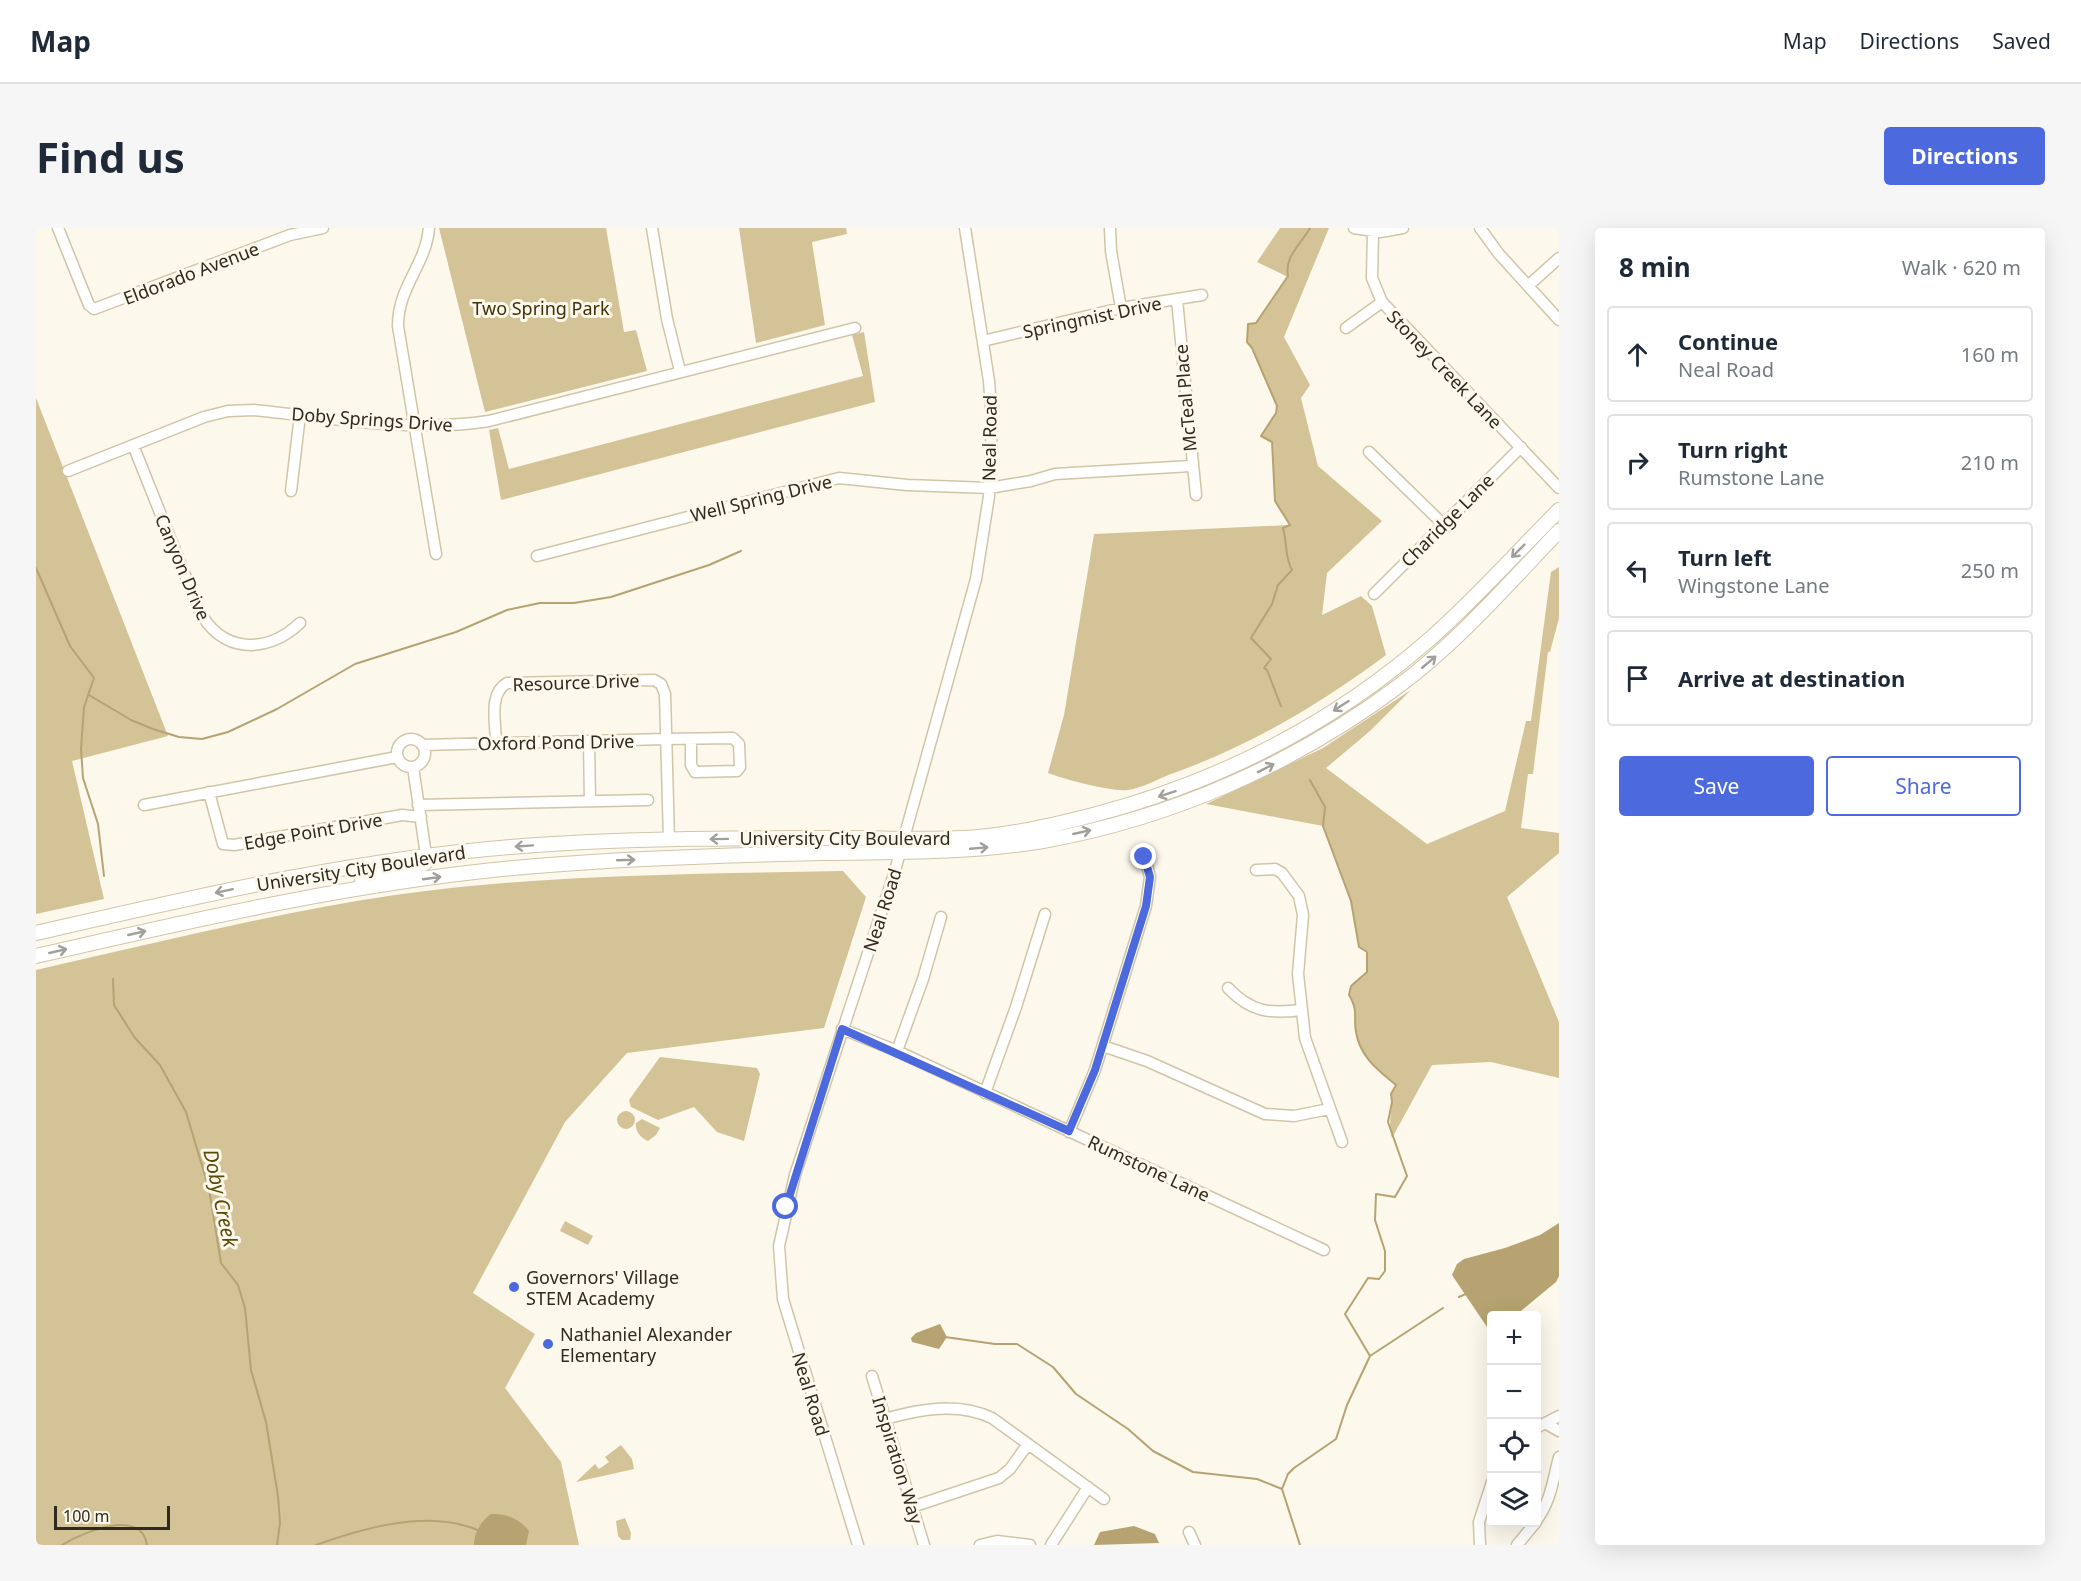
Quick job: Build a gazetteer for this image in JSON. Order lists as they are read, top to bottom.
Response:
{
  "streets": {
    "main road": ["University City Boulevard"],
    "street": [
      "Eldorado Avenue",
      "Springmist Drive",
      "Stoney Creek Lane",
      "McTeal Place",
      "Doby Springs Drive",
      "Neal Road",
      "Well Spring Drive",
      "Charidge Lane",
      "Canyon Drive",
      "Resource Drive",
      "Oxford Pond Drive",
      "Edge Point Drive",
      "Rumstone Lane",
      "Inspiration Way"
    ]
  },
  "crossings": [
    ["Springmist Drive", "McTeal Place"],
    ["Springmist Drive", "Neal Road"],
    ["Stoney Creek Lane", "Charidge Lane"],
    ["McTeal Place", "Well Spring Drive"],
    ["Doby Springs Drive", "Canyon Drive"],
    ["Neal Road", "Well Spring Drive"],
    ["Neal Road", "University City Boulevard"],
    ["Neal Road", "Rumstone Lane"],
    ["Resource Drive", "Oxford Pond Drive"],
    ["Resource Drive", "University City Boulevard"]
  ],
  "water": ["Doby Creek"],
  "parks": ["Two Spring Park"],
  "places": ["Governors' Village STEM Academy", "Nathaniel Alexander Elementary"],
  "scale_bar": "100 m",
  "page": {
    "header": "Map",
    "nav": ["Map", "Directions", "Saved"],
    "buttons": [
      "Directions",
      ["Save", "Share"]
    ],
    "title": "Find us",
    "heading": ["8 min", "Walk · 620 m"],
    "list": [
      ["Continue", "Neal Road", "160 m"],
      ["Turn right", "Rumstone Lane", "210 m"],
      ["Turn left", "Wingstone Lane", "250 m"],
      "Arrive at destination"
    ],
    "map_buttons": ["+", "−"],
    "scale": "100 m"
  }
}
